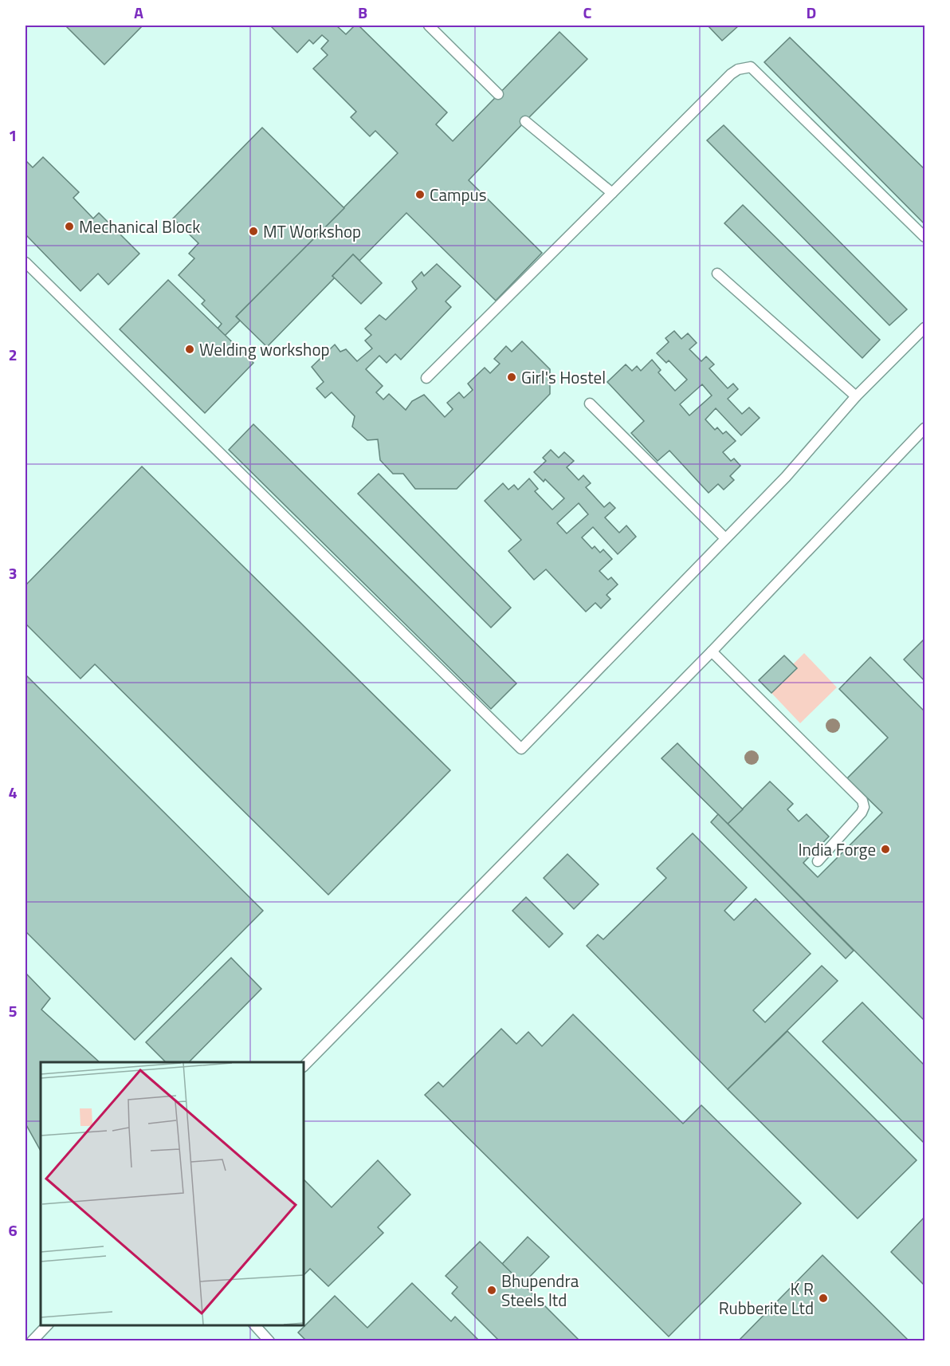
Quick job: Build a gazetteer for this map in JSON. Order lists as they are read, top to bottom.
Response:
{
  "places": [
    "Campus",
    "Mechanical Block",
    "MT Workshop",
    "Welding workshop",
    "Girl's Hostel",
    "India Forge",
    "Bhupendra Steels ltd",
    "K R Rubberite Ltd"
  ],
  "grid": {
    "columns": [
      "A",
      "B",
      "C",
      "D"
    ],
    "rows": [
      "1",
      "2",
      "3",
      "4",
      "5",
      "6"
    ]
  }
}
